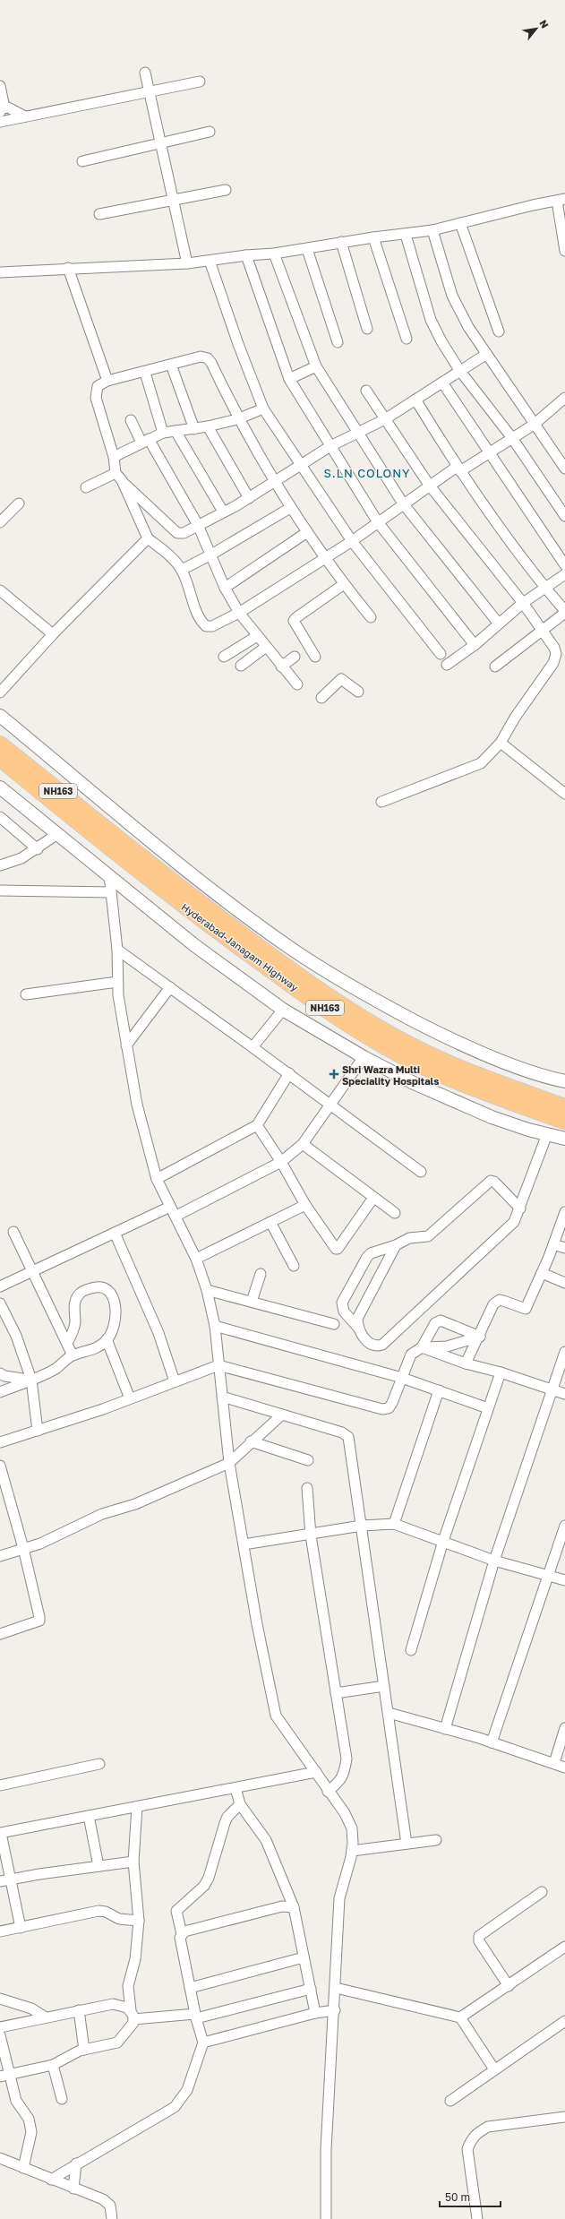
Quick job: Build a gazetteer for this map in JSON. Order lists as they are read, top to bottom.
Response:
{
  "streets": {
    "highway": ["NH163", "Hyderabad-Janagam Highway"]
  },
  "districts": ["S.LN COLONY"],
  "places": {
    "health": ["Shri Wazra Multi Speciality Hospitals"]
  },
  "scale_bar": "50 m",
  "north": "top right"
}
